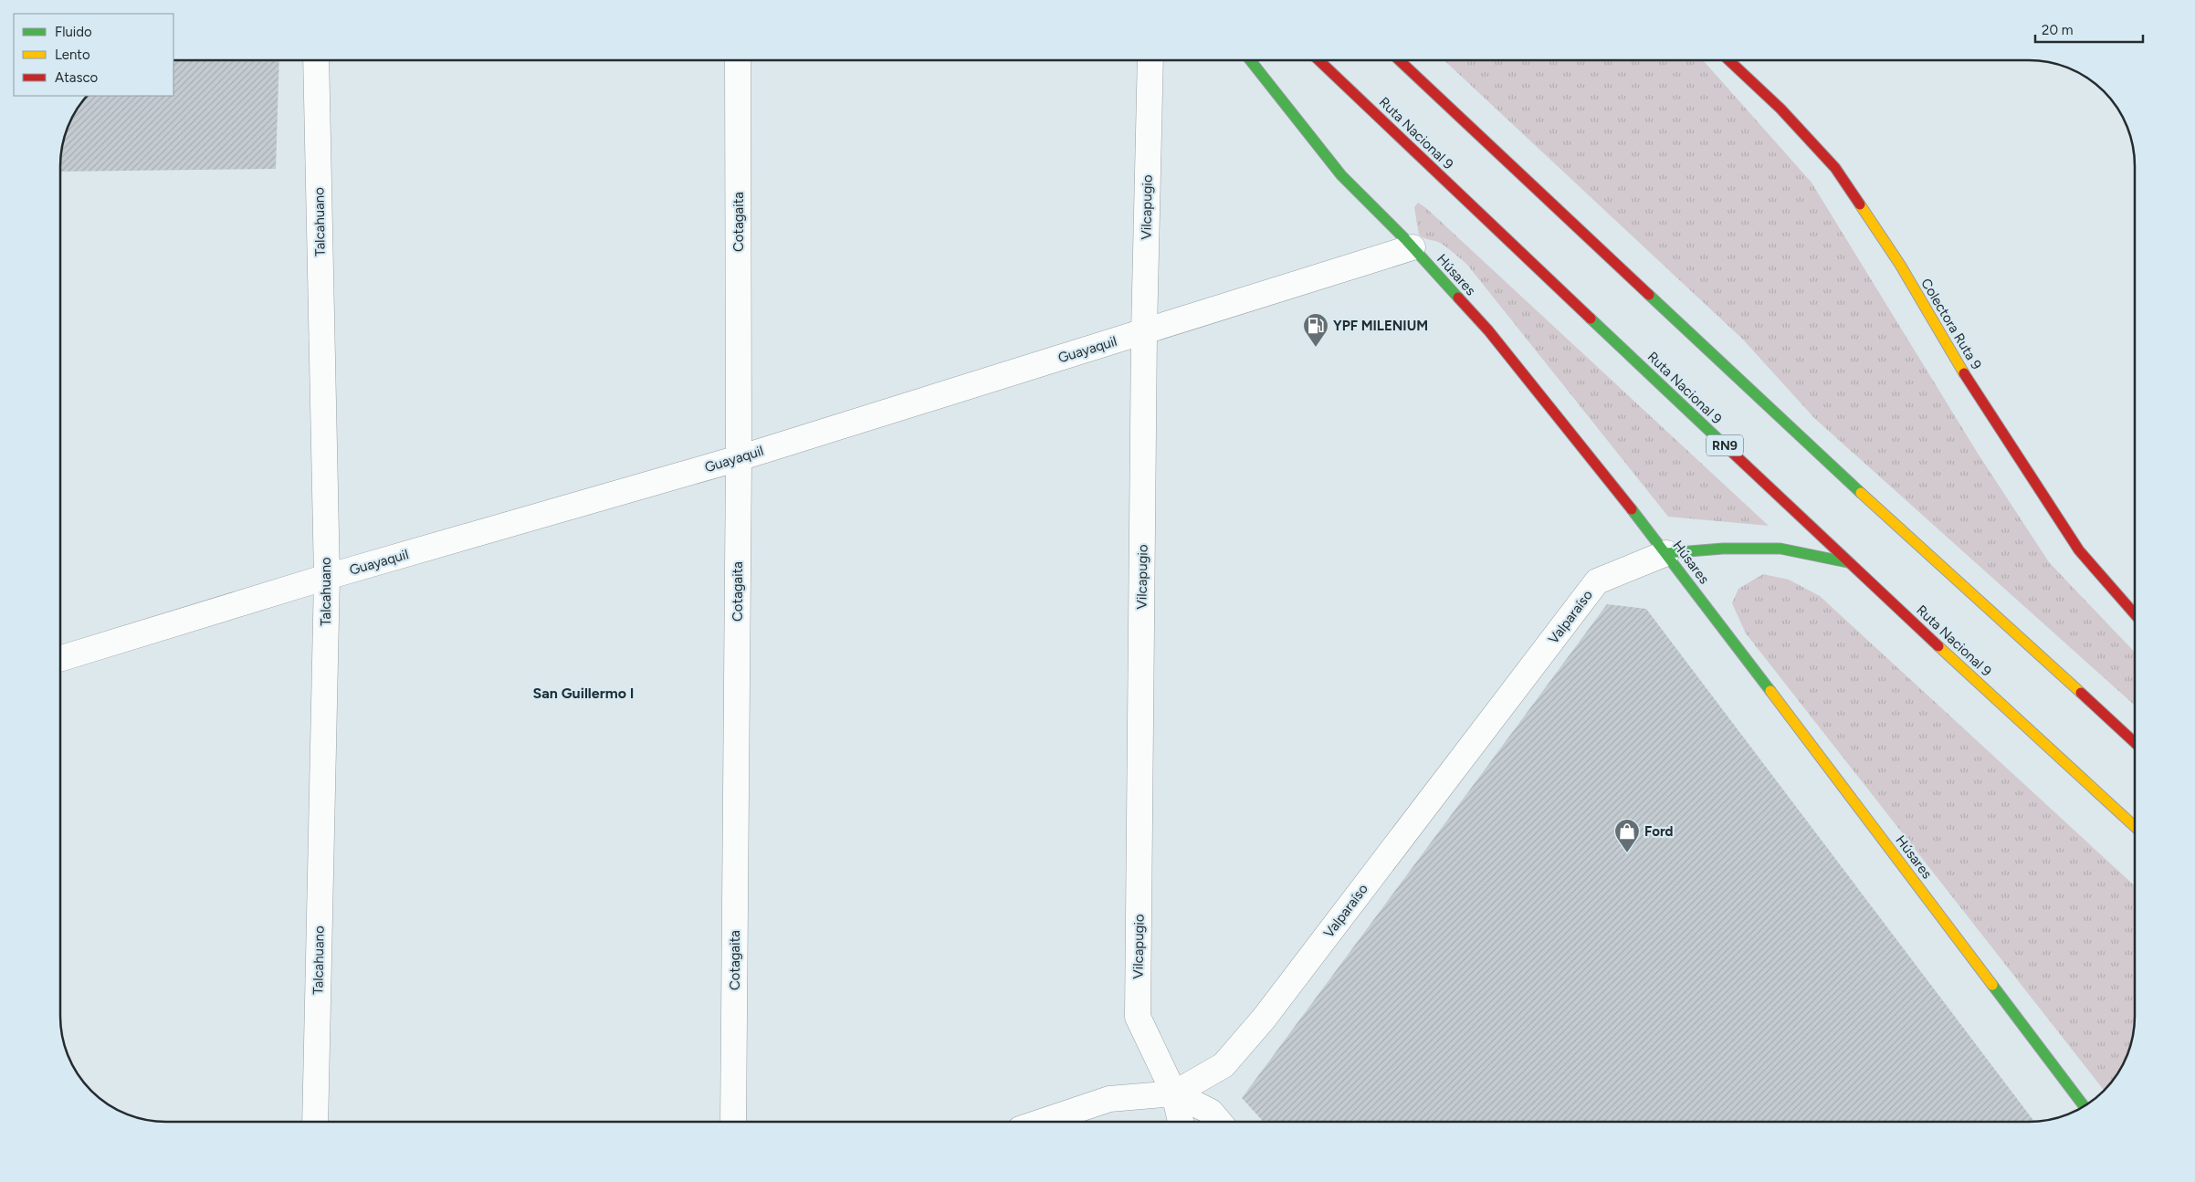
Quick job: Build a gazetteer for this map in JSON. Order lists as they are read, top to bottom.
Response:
{
  "streets": {
    "main road": [
      "Ruta Nacional 9",
      "Húsares",
      "Colectora Ruta 9",
      "RN9"
    ],
    "street": [
      "Vilcapugio",
      "Talcahuano",
      "Cotagaita",
      "Guayaquil",
      "Valparaíso"
    ]
  },
  "crossings": [
    ["Vilcapugio", "Guayaquil"],
    ["Vilcapugio", "Valparaíso"],
    ["Talcahuano", "Guayaquil"],
    ["Cotagaita", "Guayaquil"],
    ["Húsares", "Guayaquil"],
    ["Húsares", "Valparaíso"]
  ],
  "districts": ["San Guillermo I"],
  "places": {
    "fuel station": ["YPF MILENIUM"],
    "shop": ["Ford"]
  },
  "legend": ["Fluido", "Lento", "Atasco"],
  "scale_bar": "20 m"
}
